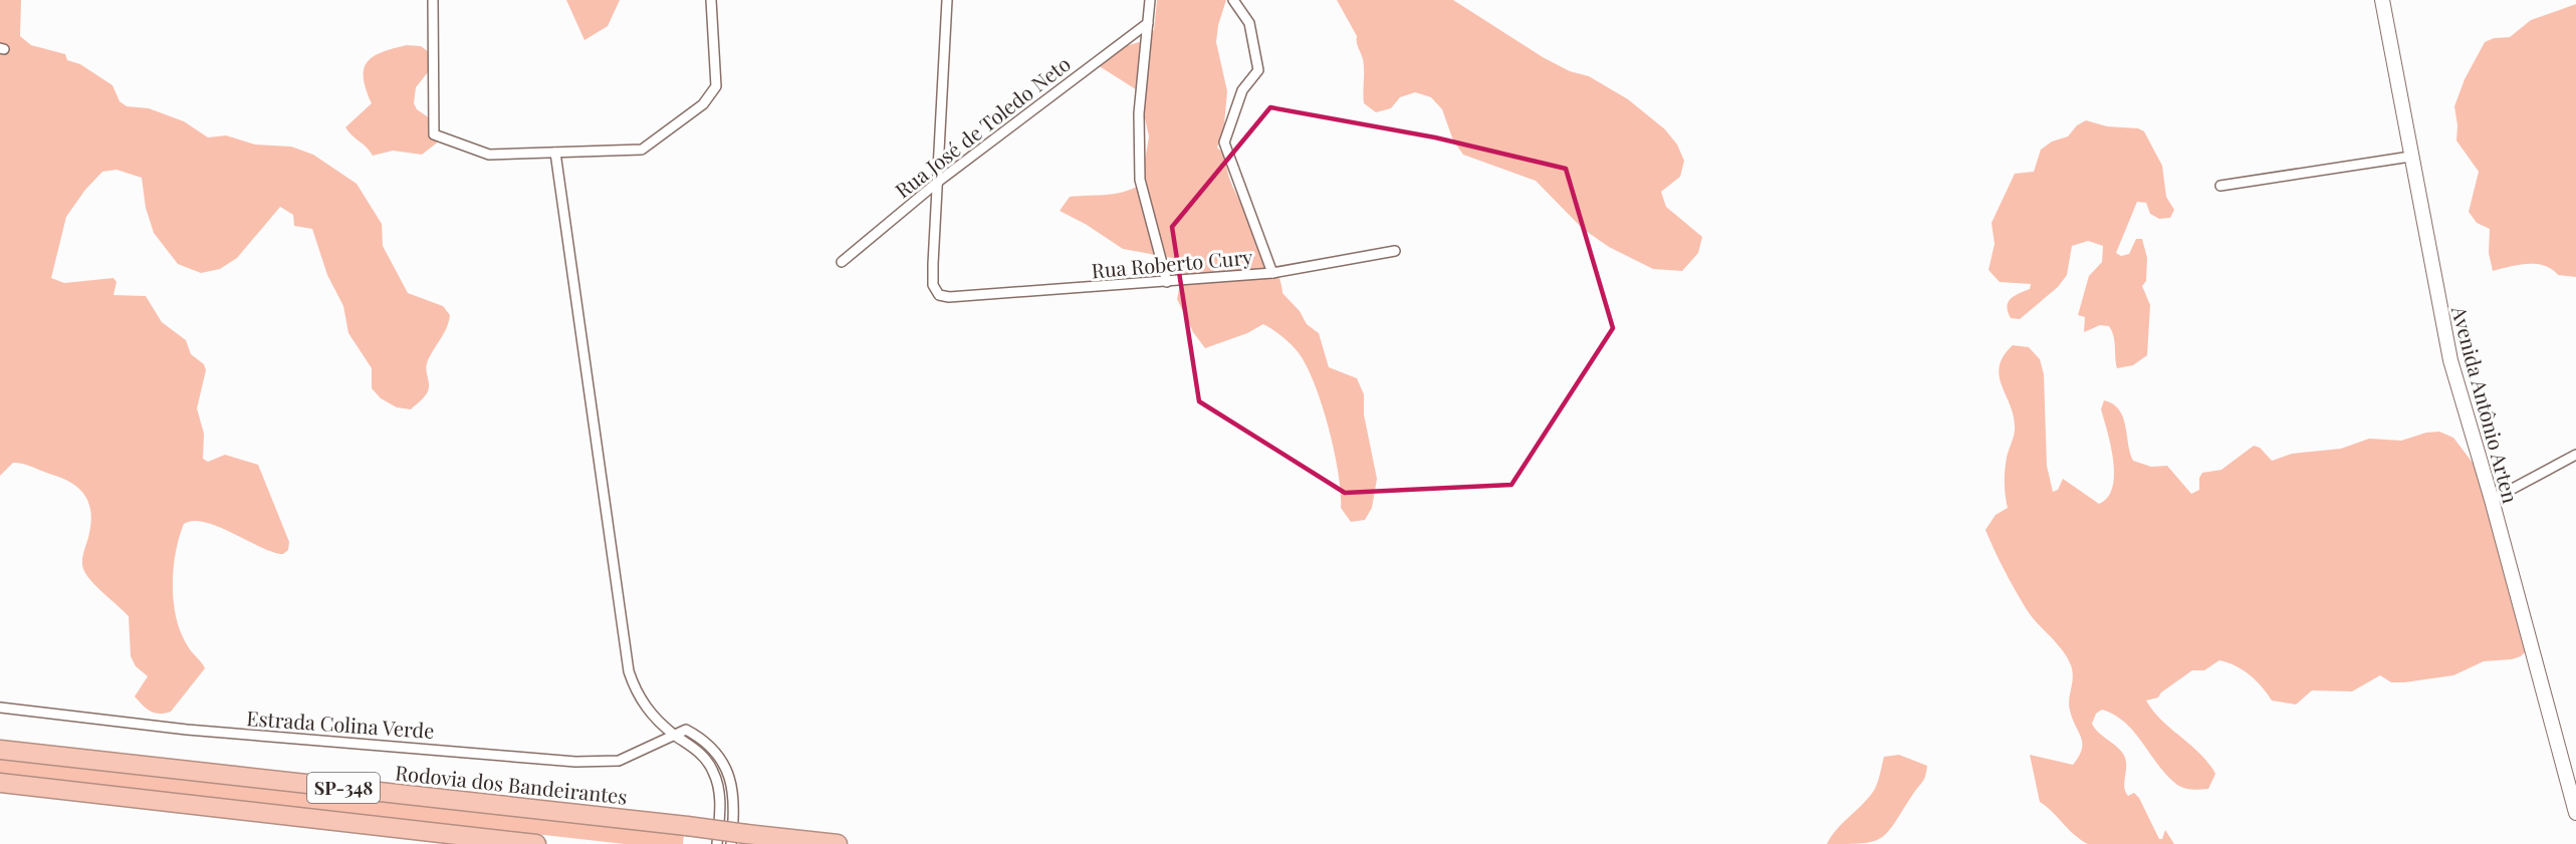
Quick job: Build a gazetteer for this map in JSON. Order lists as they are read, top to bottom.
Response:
{
  "streets": {
    "highway": ["Rodovia dos Bandeirantes", "SP-348"],
    "street": [
      "Rua José de Toledo Neto",
      "Rua Roberto Cury",
      "Avenida Antônio Arten",
      "Estrada Colina Verde"
    ]
  },
  "crossings": [
    ["Rua José de Toledo Neto", "Rua Roberto Cury"]
  ]
}
